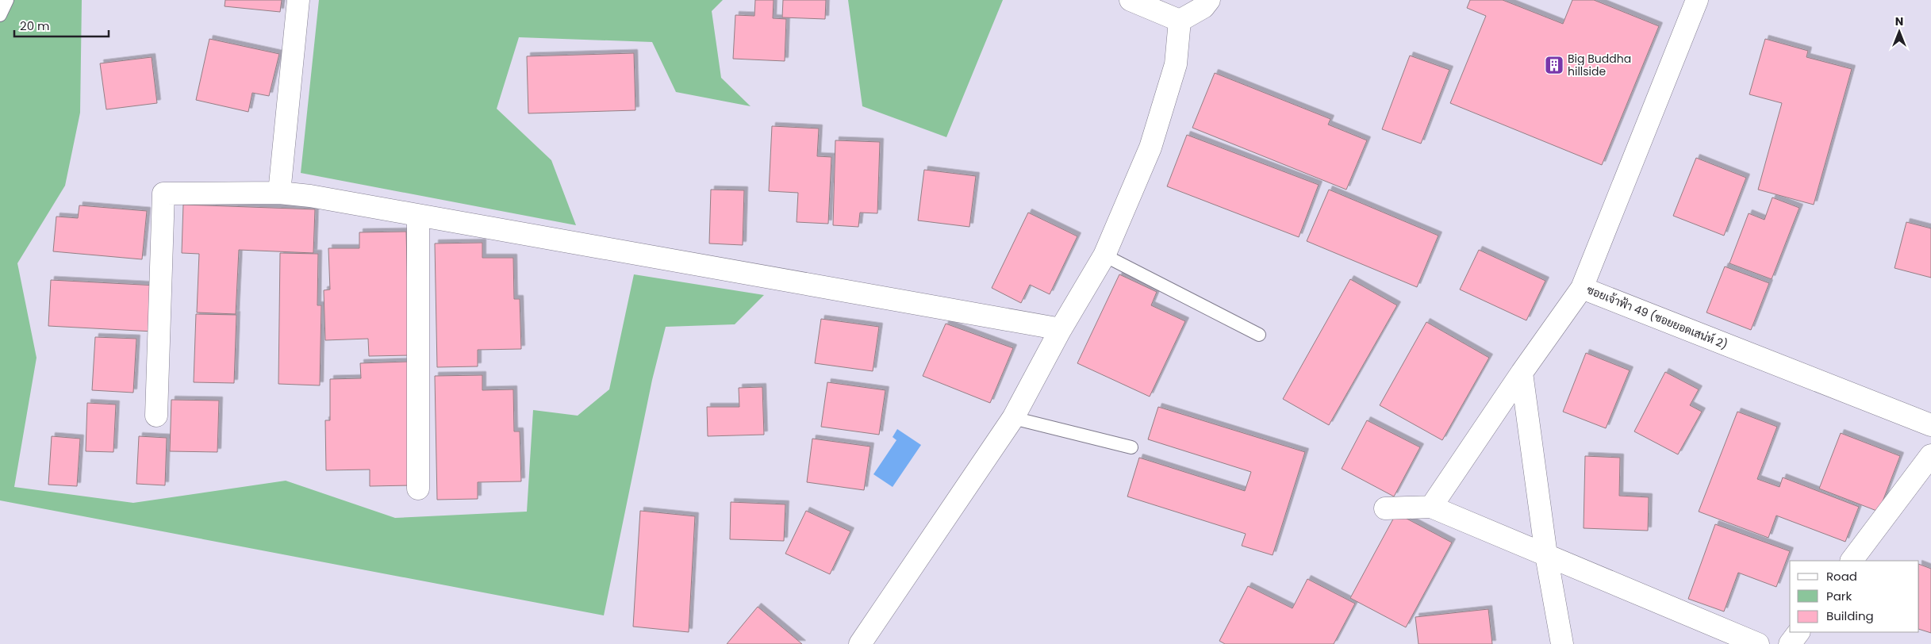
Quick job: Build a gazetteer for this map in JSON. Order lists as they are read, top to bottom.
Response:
{
  "streets": {
    "street": ["ซอยเจ้าฟ้า 49 (ซอยยอดเสน่ห์ 2)"]
  },
  "places": {
    "building": ["Big Buddha hillside"]
  },
  "legend": ["Road", "Park", "Building"],
  "scale_bar": "20 m",
  "north": "top"
}
